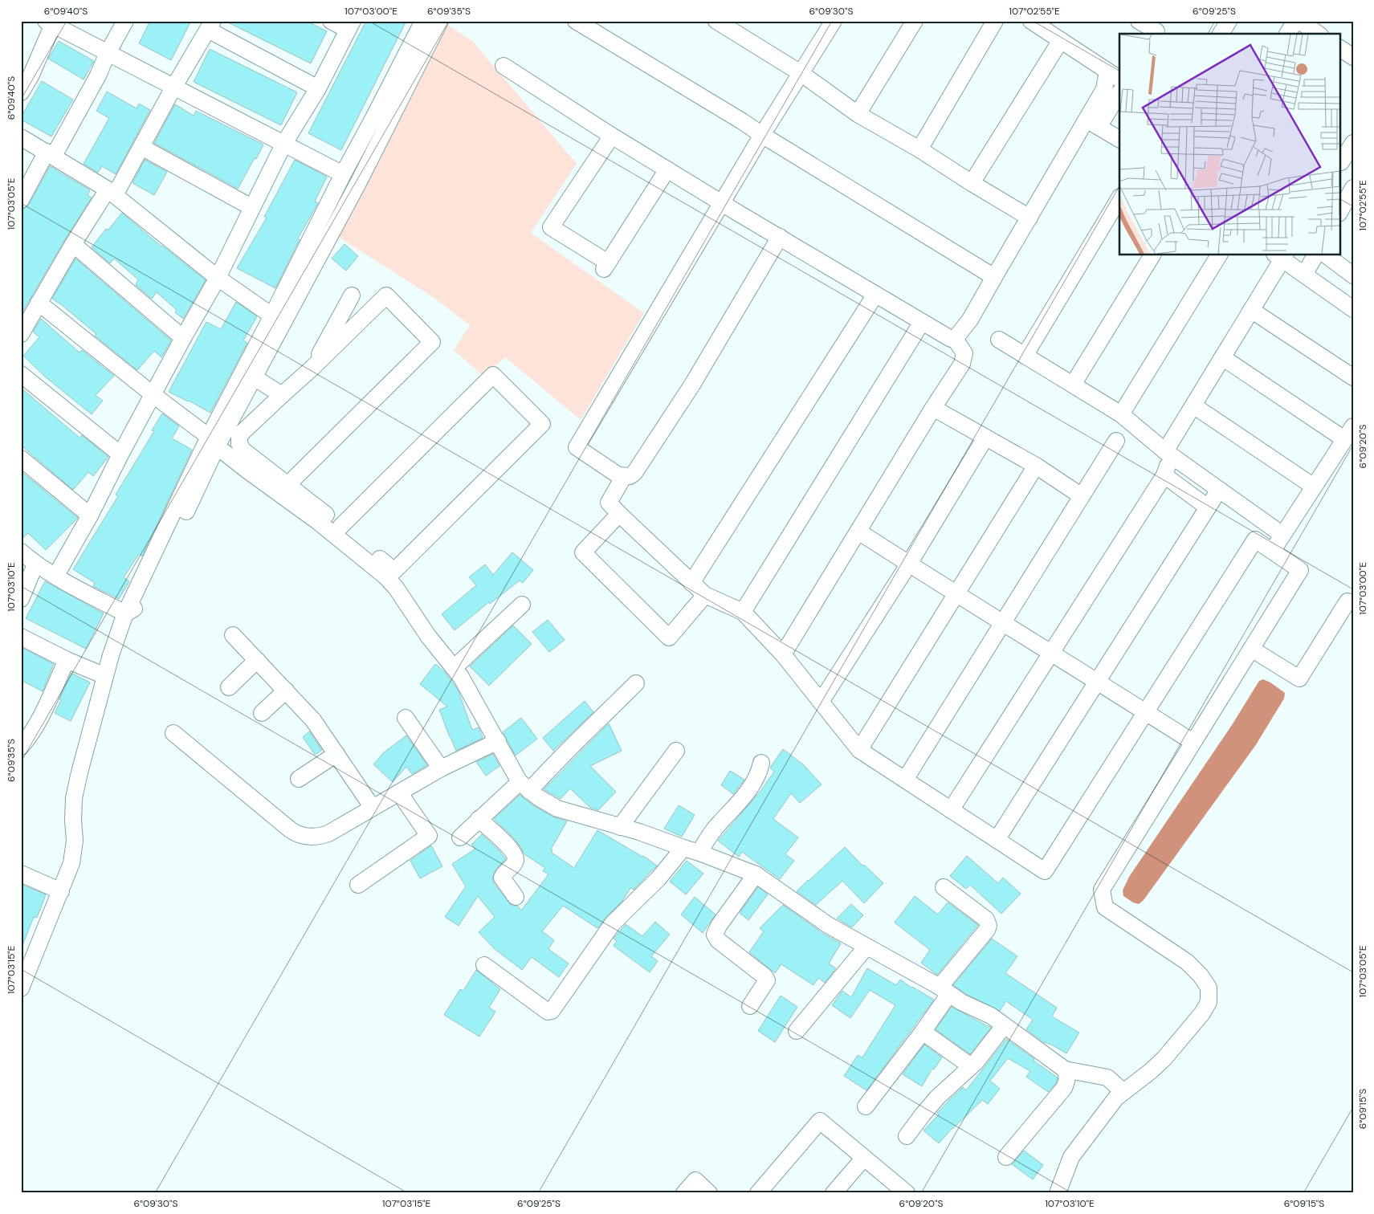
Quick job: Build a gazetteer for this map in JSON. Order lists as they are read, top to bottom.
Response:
{
  "coordinates": [
    "6°09'40\"S",
    "107°03'00\"E",
    "6°09'35\"S",
    "6°09'30\"S",
    "107°02'55\"E",
    "6°09'25\"S",
    "107°03'05\"E",
    "6°09'20\"S",
    "107°03'10\"E",
    "107°03'15\"E",
    "6°09'15\"S"
  ]
}
